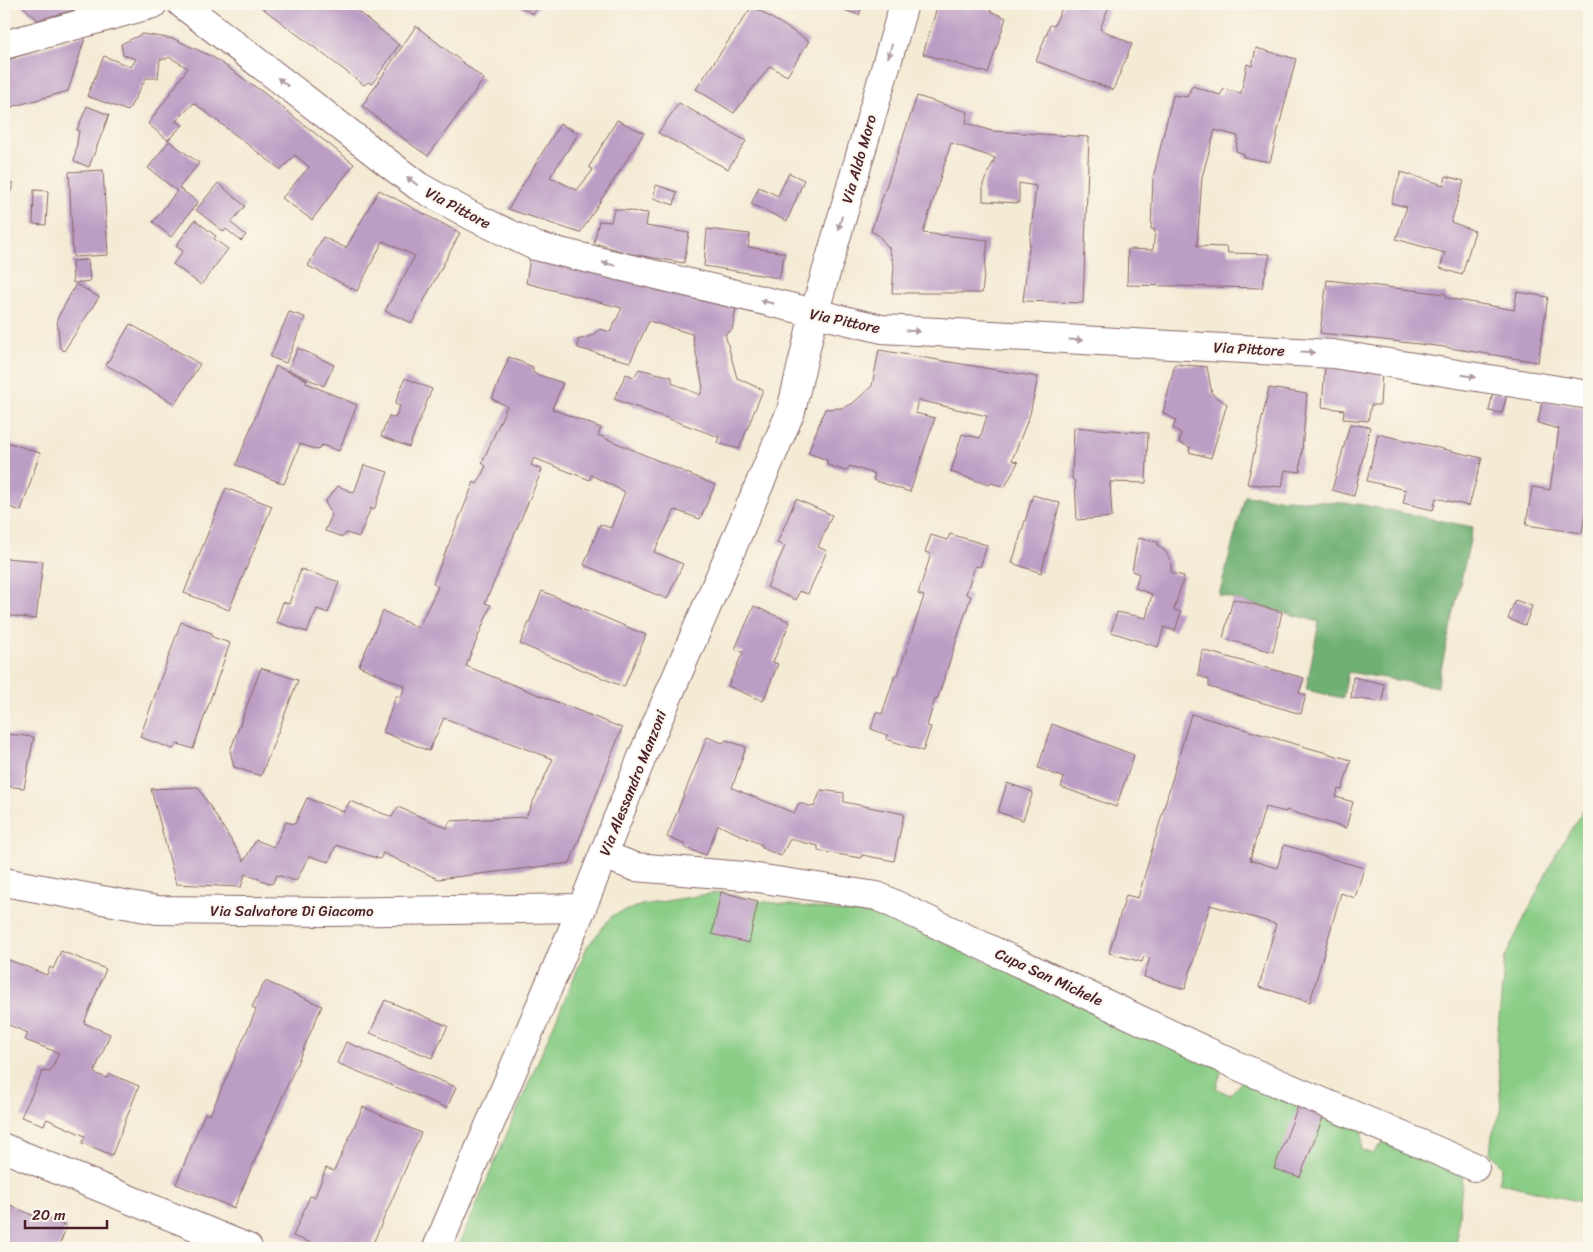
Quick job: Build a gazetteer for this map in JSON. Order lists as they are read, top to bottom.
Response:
{
  "streets": {
    "street": [
      "Via Aldo Moro",
      "Via Pittore",
      "Via Alessandro Manzoni",
      "Via Salvatore Di Giacomo",
      "Cupa San Michele"
    ]
  },
  "crossings": [
    ["Via Aldo Moro", "Via Pittore"],
    ["Via Aldo Moro", "Via Alessandro Manzoni"],
    ["Via Pittore", "Via Alessandro Manzoni"],
    ["Via Alessandro Manzoni", "Via Salvatore Di Giacomo"],
    ["Via Alessandro Manzoni", "Cupa San Michele"]
  ],
  "one_way": ["Via Aldo Moro"],
  "scale_bar": "20 m"
}
